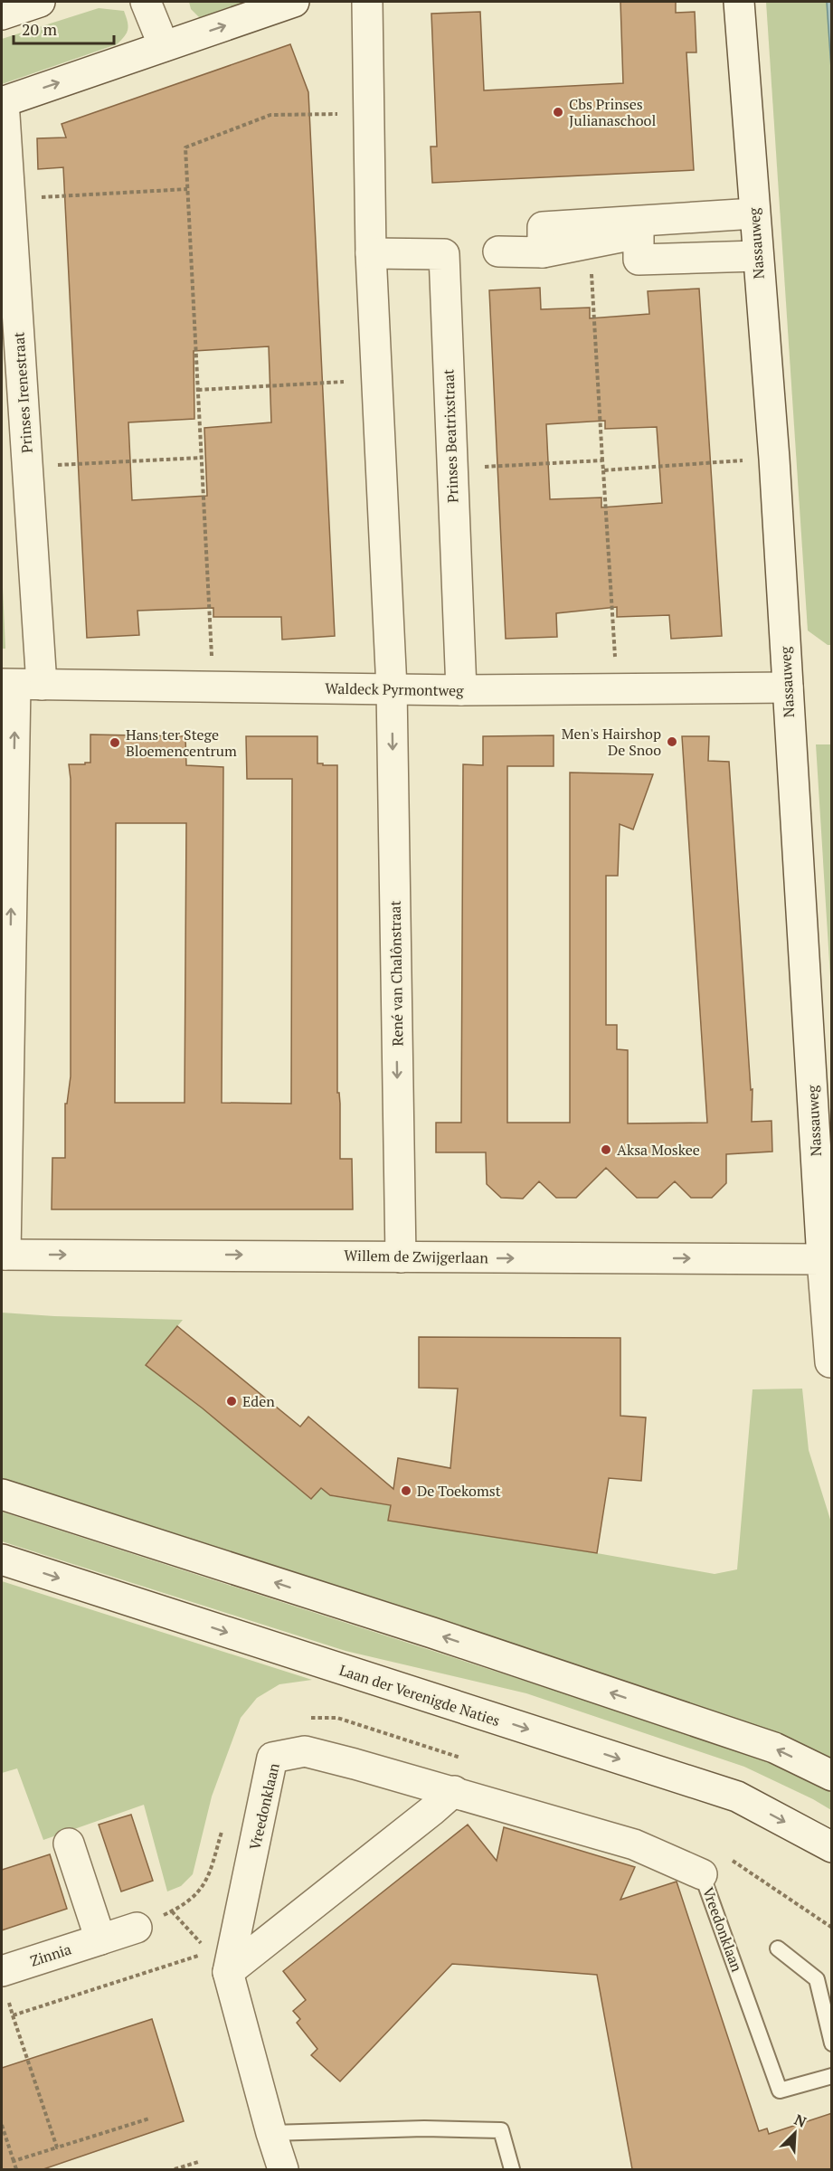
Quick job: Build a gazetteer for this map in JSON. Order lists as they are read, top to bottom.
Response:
{
  "streets": {
    "street": [
      "Nassauweg",
      "Prinses Irenestraat",
      "Prinses Beatrixstraat",
      "Waldeck Pyrmontweg",
      "René van Chalônstraat",
      "Willem de Zwijgerlaan",
      "Laan der Verenigde Naties",
      "Vreedonklaan",
      "Zinnia"
    ]
  },
  "crossings": [
    ["Nassauweg", "Waldeck Pyrmontweg"],
    ["Nassauweg", "Willem de Zwijgerlaan"],
    ["Prinses Irenestraat", "Waldeck Pyrmontweg"],
    ["Prinses Irenestraat", "Willem de Zwijgerlaan"],
    ["Prinses Beatrixstraat", "Waldeck Pyrmontweg"],
    ["Waldeck Pyrmontweg", "René van Chalônstraat"],
    ["René van Chalônstraat", "Willem de Zwijgerlaan"]
  ],
  "one_way": ["Prinses Irenestraat", "René van Chalônstraat", "Willem de Zwijgerlaan"],
  "places": [
    "Cbs Prinses Julianaschool",
    "Men's Hairshop De Snoo",
    "Hans ter Stege Bloemencentrum",
    "Aksa Moskee",
    "Eden",
    "De Toekomst"
  ],
  "scale_bar": "20 m",
  "north": "top right"
}
